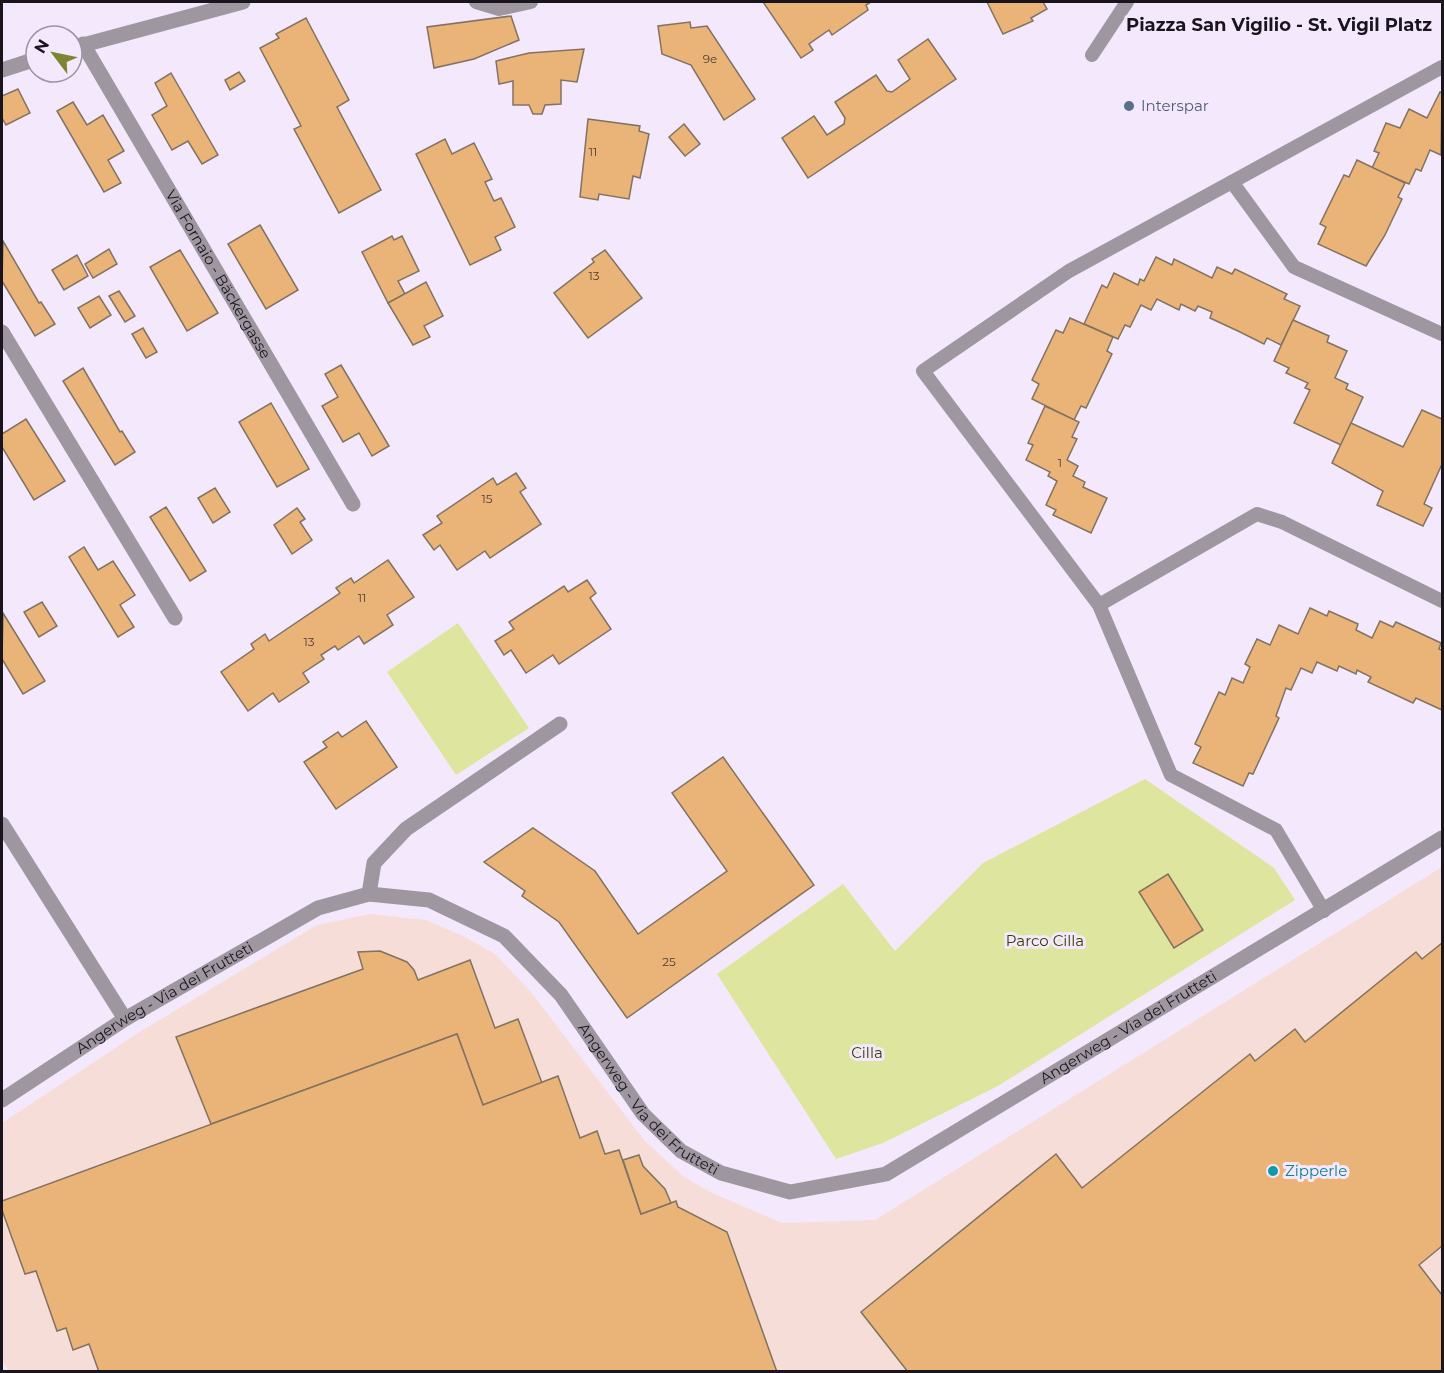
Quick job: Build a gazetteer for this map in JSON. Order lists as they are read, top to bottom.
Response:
{
  "streets": {
    "street": ["Via Fornaio - Bäckergasse", "Angerweg - Via dei Frutteti"]
  },
  "districts": ["Piazza San Vigilio - St. Vigil Platz"],
  "parks": ["Parco Cilla", "Cilla"],
  "places": ["Interspar", "Zipperle"],
  "house_numbers": [
    "9e",
    "11",
    "13",
    "1",
    "15",
    "11",
    "13",
    "25"
  ],
  "north": "top left"
}
